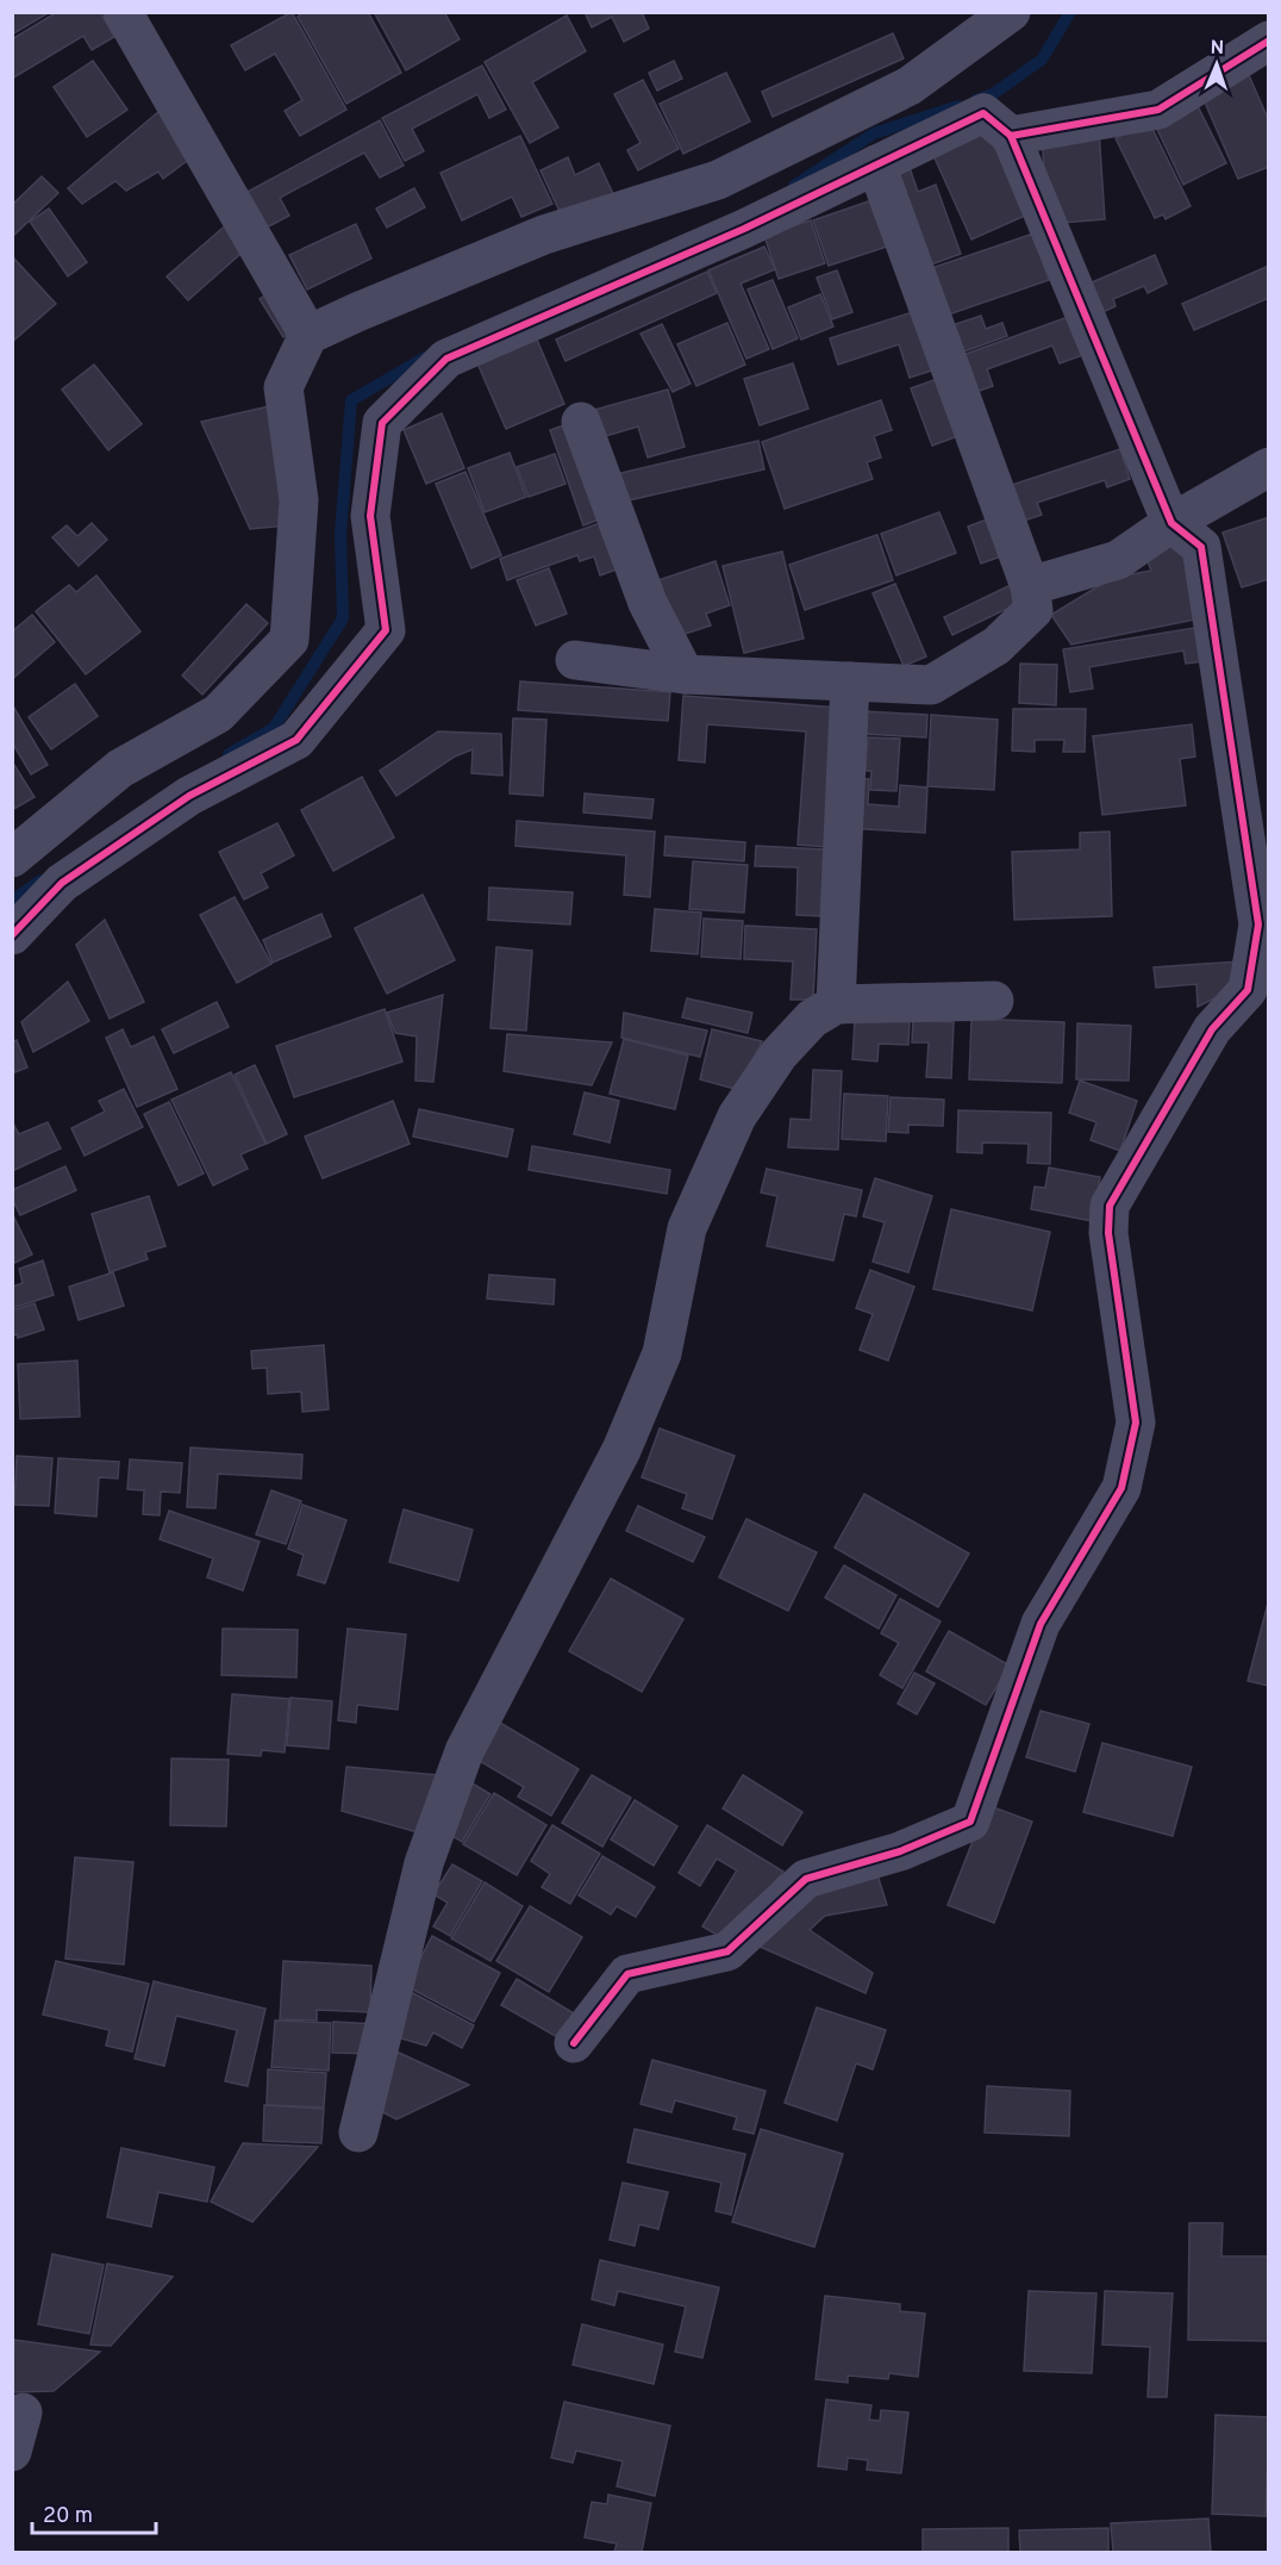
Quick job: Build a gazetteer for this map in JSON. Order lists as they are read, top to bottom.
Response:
{
  "scale_bar": "20 m",
  "north": "top"
}
